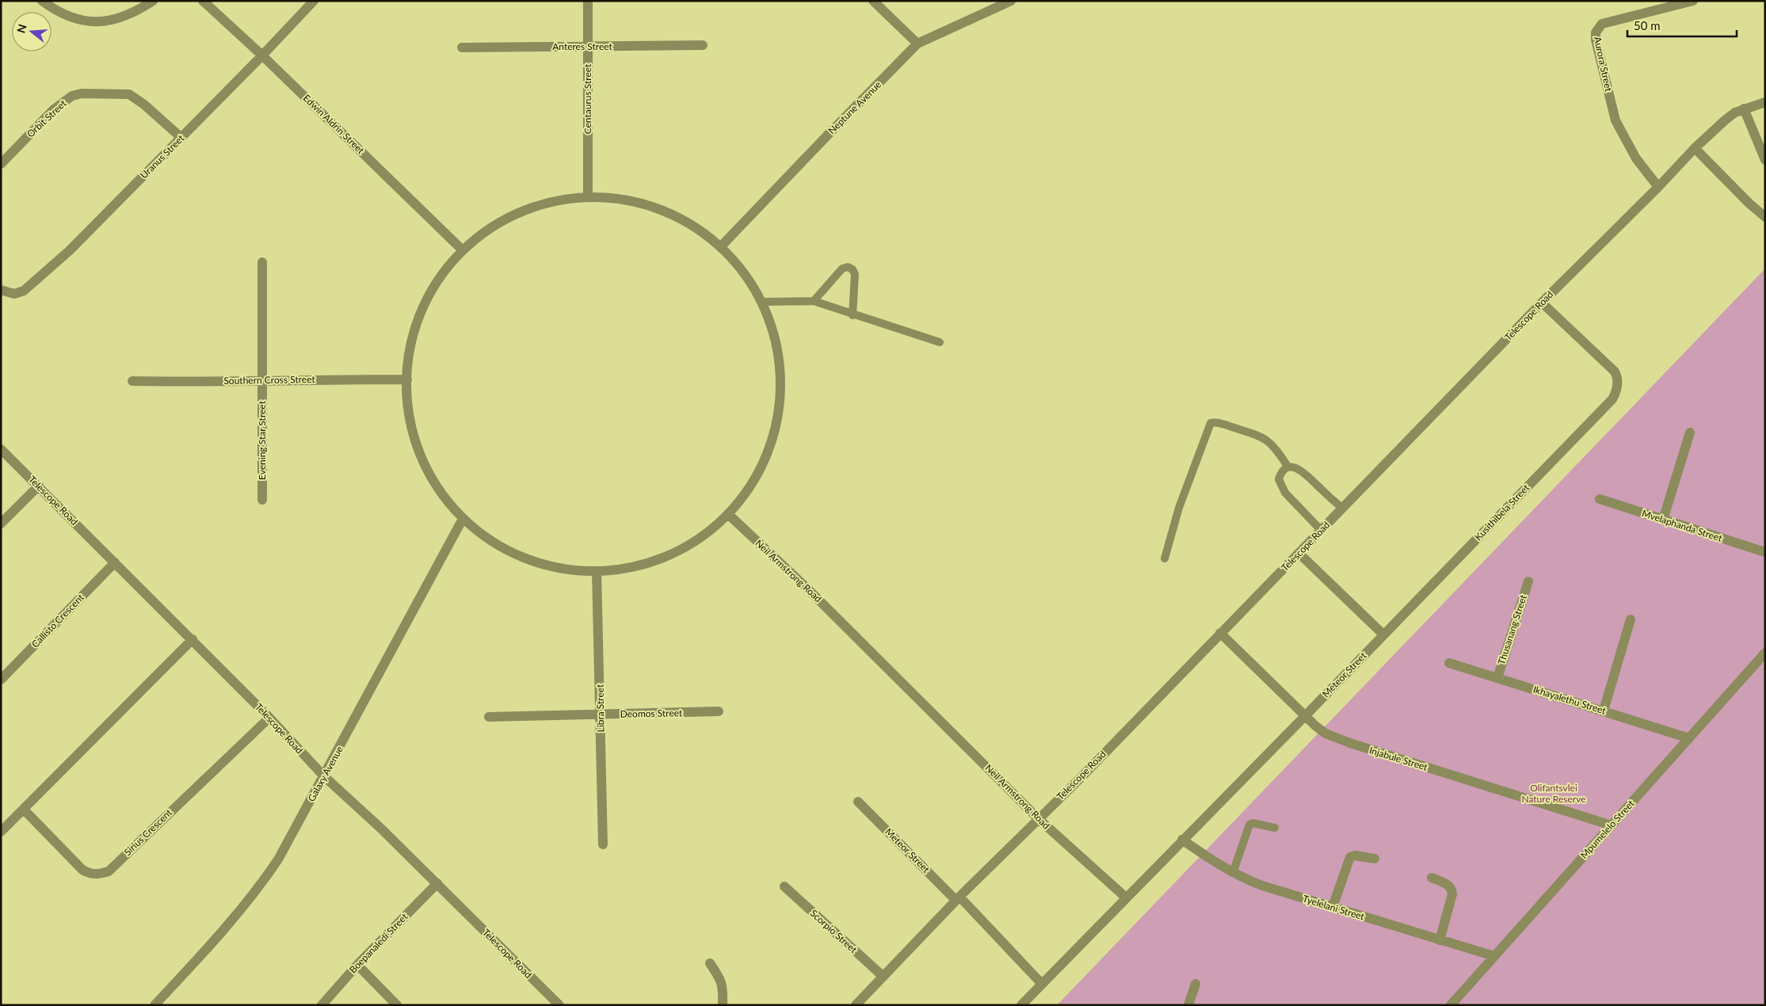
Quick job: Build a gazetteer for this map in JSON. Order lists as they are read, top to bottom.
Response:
{
  "streets": {
    "street": [
      "Anteres Street",
      "Aurora Street",
      "Centaurus Street",
      "Neptune Avenue",
      "Orbit Street",
      "Edwin Aldrin Street",
      "Uranus Street",
      "Telescope Road",
      "Southern Cross Street",
      "Evening Star Street",
      "Kusithibela Street",
      "Mvelaphanda Street",
      "Neil Armstrong Road",
      "Callisto Crescent",
      "Thusanang Street",
      "Meteor Street",
      "Ikhayalethu Street",
      "Libra Street",
      "Deomos Street",
      "Injabule Street",
      "Galaxy Avenue",
      "Mpumelelo Street",
      "Sirius Crescent",
      "Tyelelani Street",
      "Scorpio Street",
      "Boepanaledi Street"
    ]
  },
  "crossings": [
    ["Anteres Street", "Centaurus Street"],
    ["Aurora Street", "Telescope Road"],
    ["Orbit Street", "Uranus Street"],
    ["Edwin Aldrin Street", "Uranus Street"],
    ["Telescope Road", "Kusithibela Street"],
    ["Telescope Road", "Neil Armstrong Road"],
    ["Telescope Road", "Callisto Crescent"],
    ["Telescope Road", "Meteor Street"],
    ["Telescope Road", "Injabule Street"],
    ["Telescope Road", "Galaxy Avenue"],
    ["Telescope Road", "Sirius Crescent"],
    ["Telescope Road", "Scorpio Street"],
    ["Telescope Road", "Boepanaledi Street"],
    ["Southern Cross Street", "Evening Star Street"],
    ["Kusithibela Street", "Meteor Street"],
    ["Thusanang Street", "Ikhayalethu Street"],
    ["Meteor Street", "Injabule Street"],
    ["Ikhayalethu Street", "Mpumelelo Street"],
    ["Libra Street", "Deomos Street"],
    ["Injabule Street", "Mpumelelo Street"],
    ["Mpumelelo Street", "Tyelelani Street"]
  ],
  "parks": ["Olifantsvlei Nature Reserve"],
  "scale_bar": "50 m",
  "north": "left"
}
